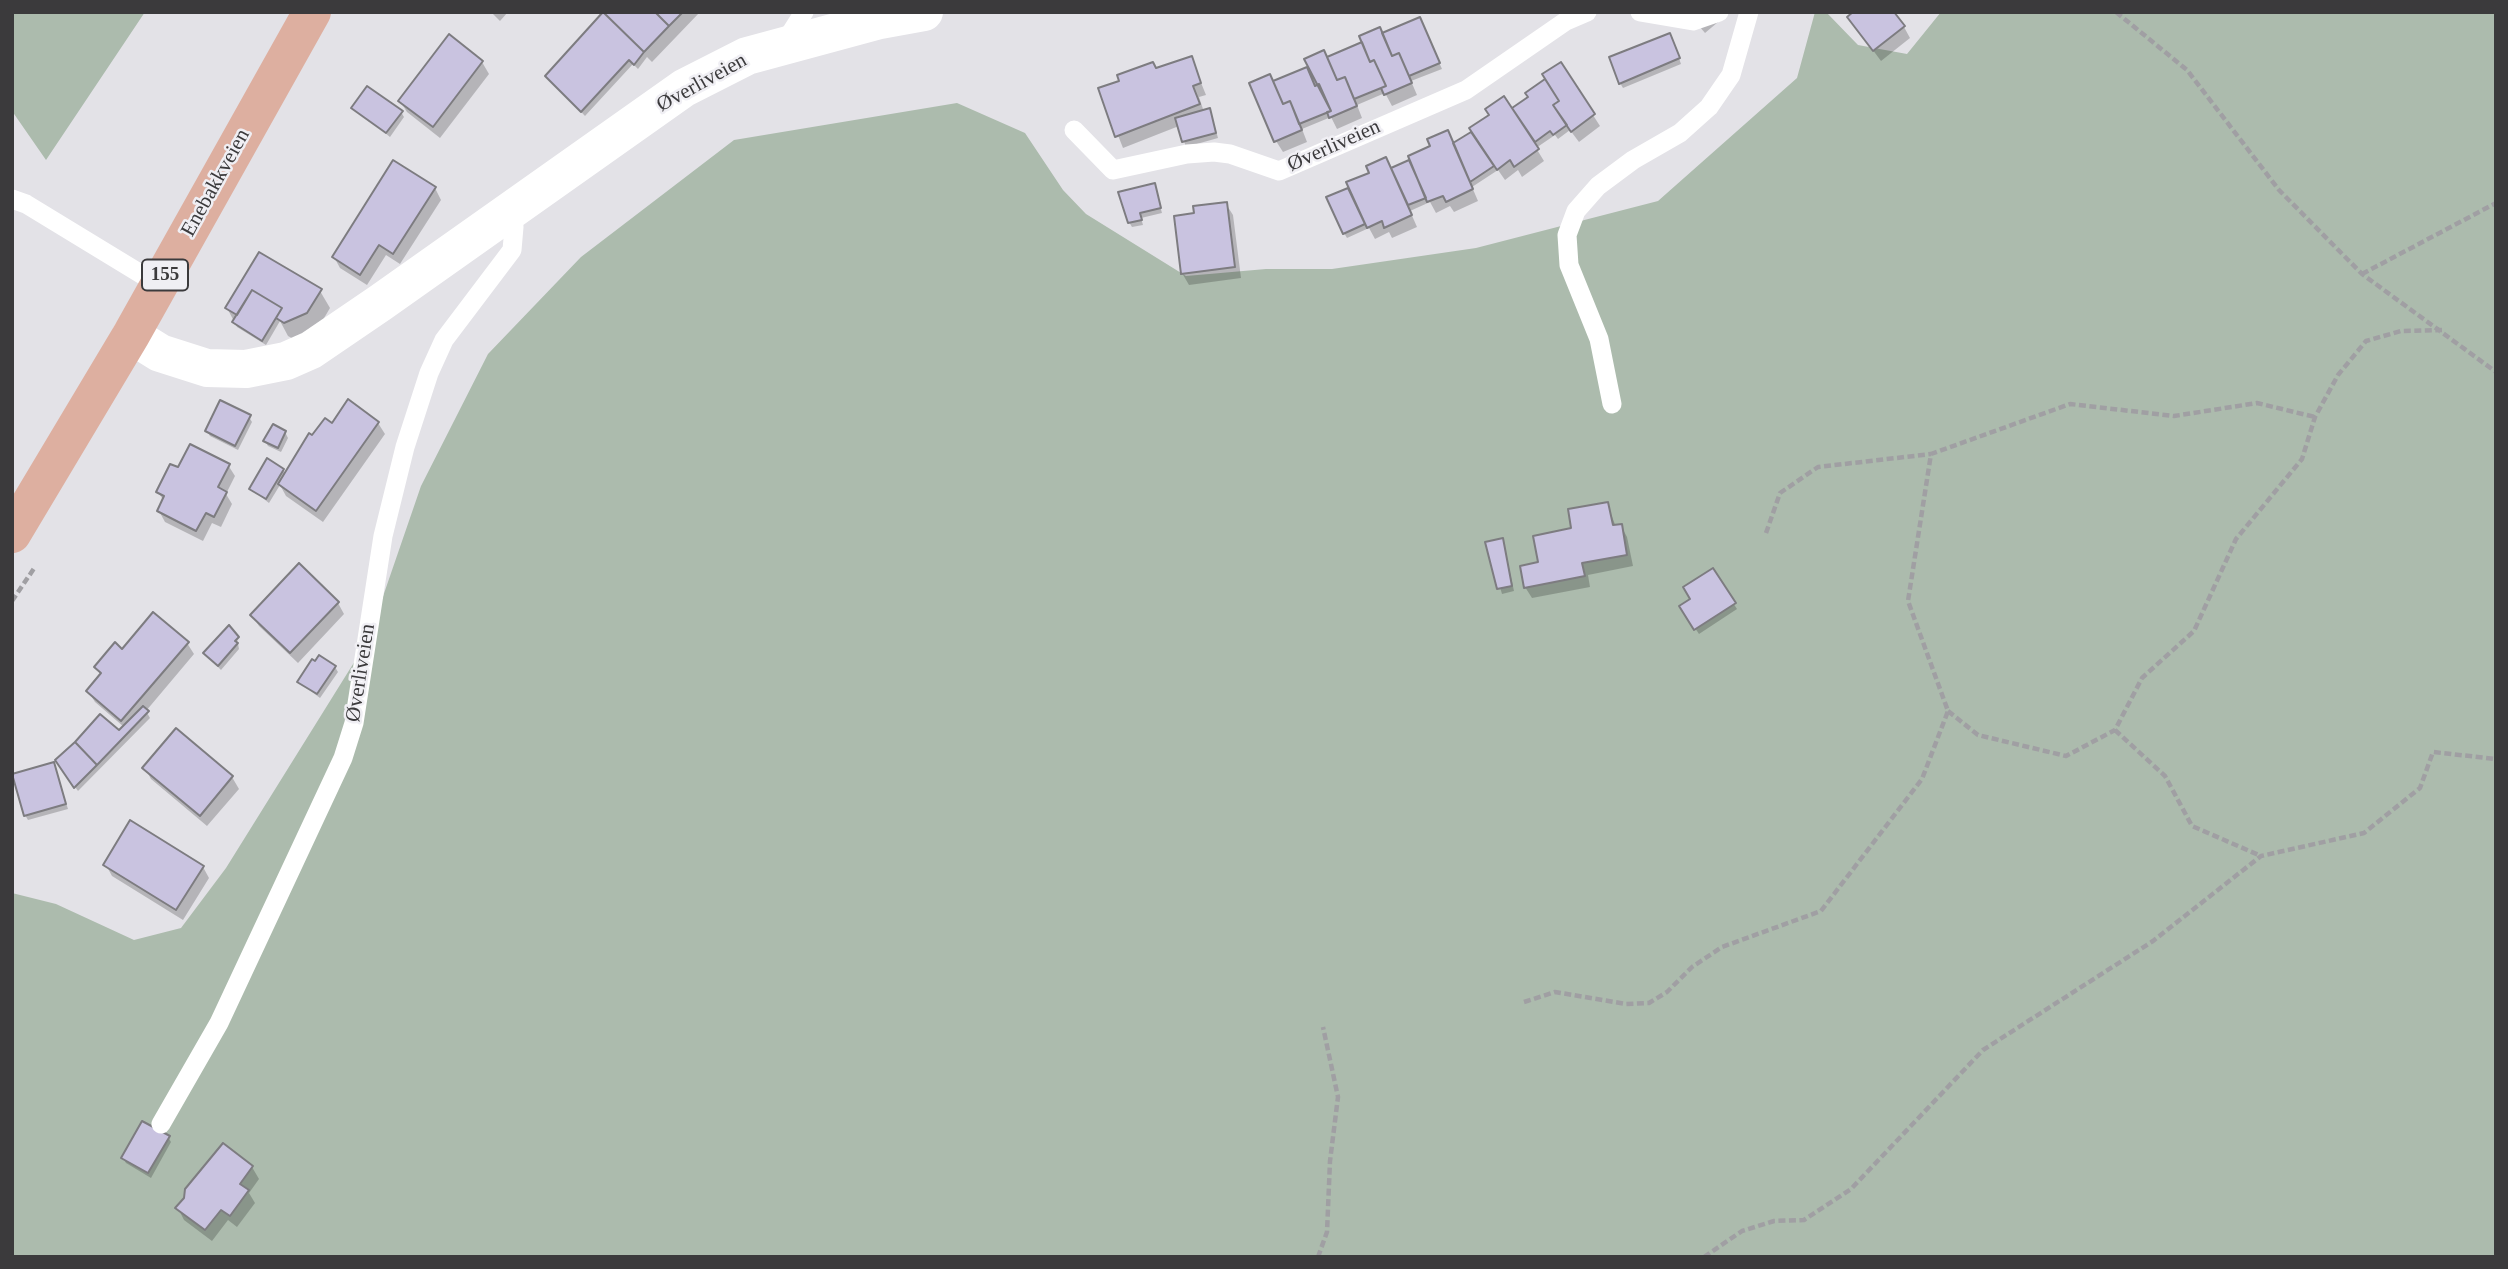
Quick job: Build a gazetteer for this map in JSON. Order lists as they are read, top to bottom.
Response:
{
  "streets": {
    "main road": ["Enebakkveien", "155"],
    "street": ["Øverliveien"]
  },
  "crossings": [
    ["Øverliveien", "Enebakkveien"]
  ]
}
